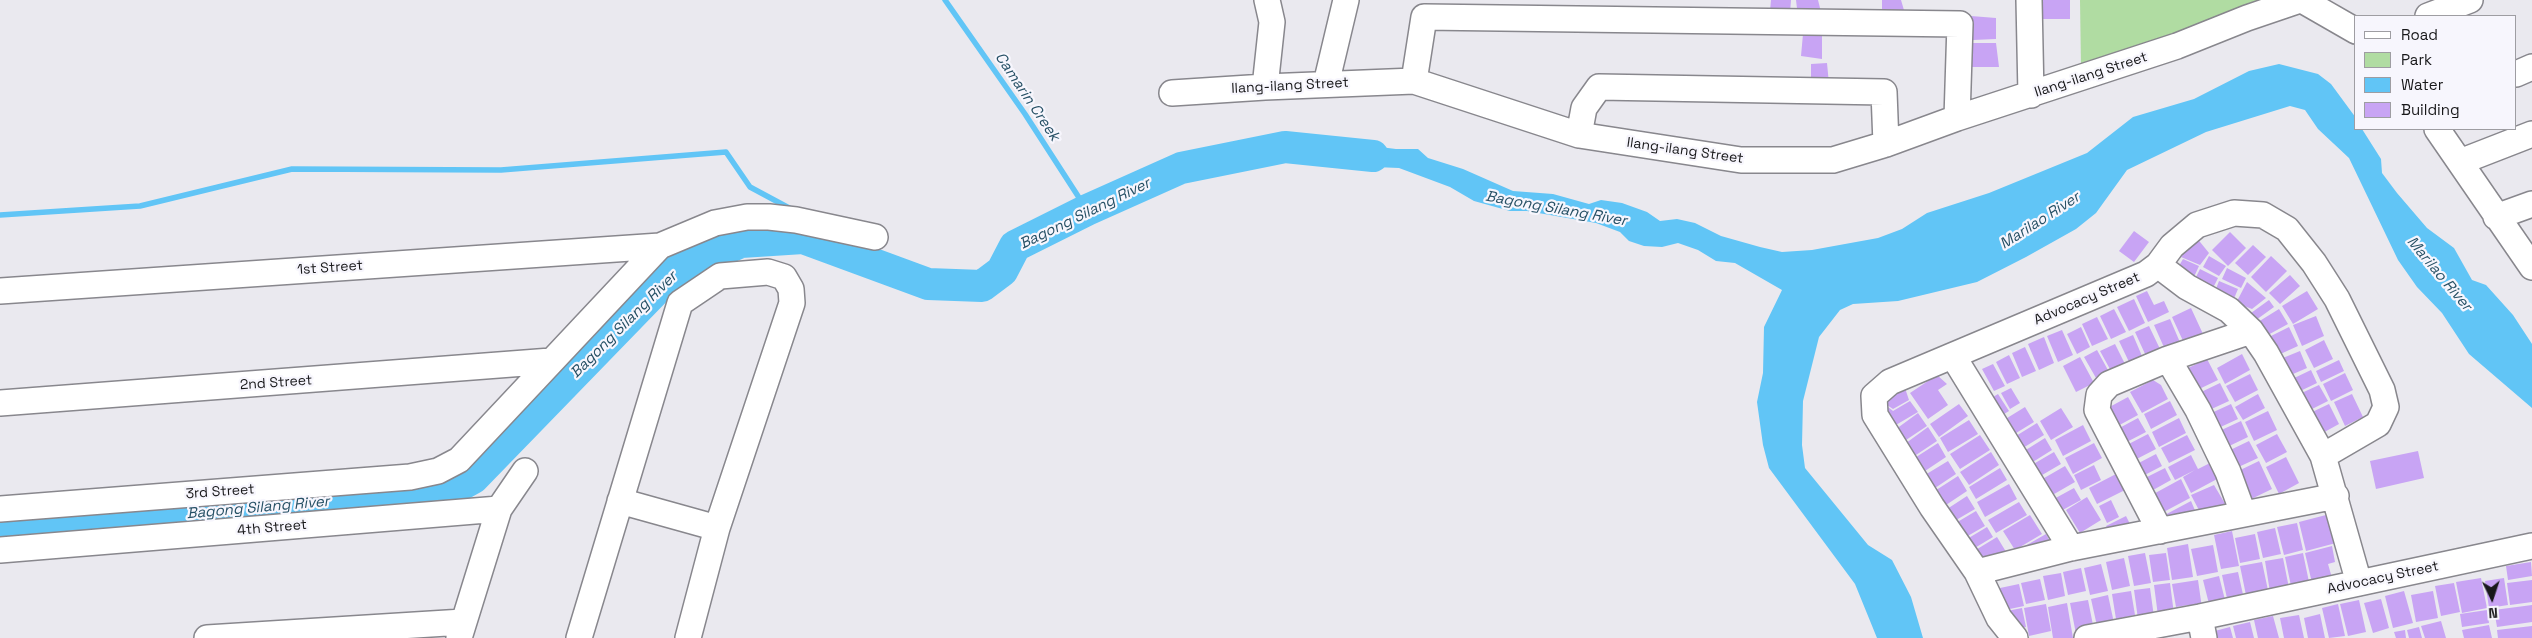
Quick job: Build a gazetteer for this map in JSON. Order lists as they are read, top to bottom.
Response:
{
  "streets": {
    "street": [
      "Ilang-ilang Street",
      "1st Street",
      "Advocacy Street",
      "2nd Street",
      "3rd Street",
      "4th Street"
    ]
  },
  "crossings": [
    ["1st Street", "3rd Street"],
    ["2nd Street", "3rd Street"]
  ],
  "water": ["Camarin Creek", "Bagong Silang River", "Marilao River"],
  "legend": [
    "Road",
    "Park",
    "Water",
    "Building"
  ],
  "north": "bottom"
}
